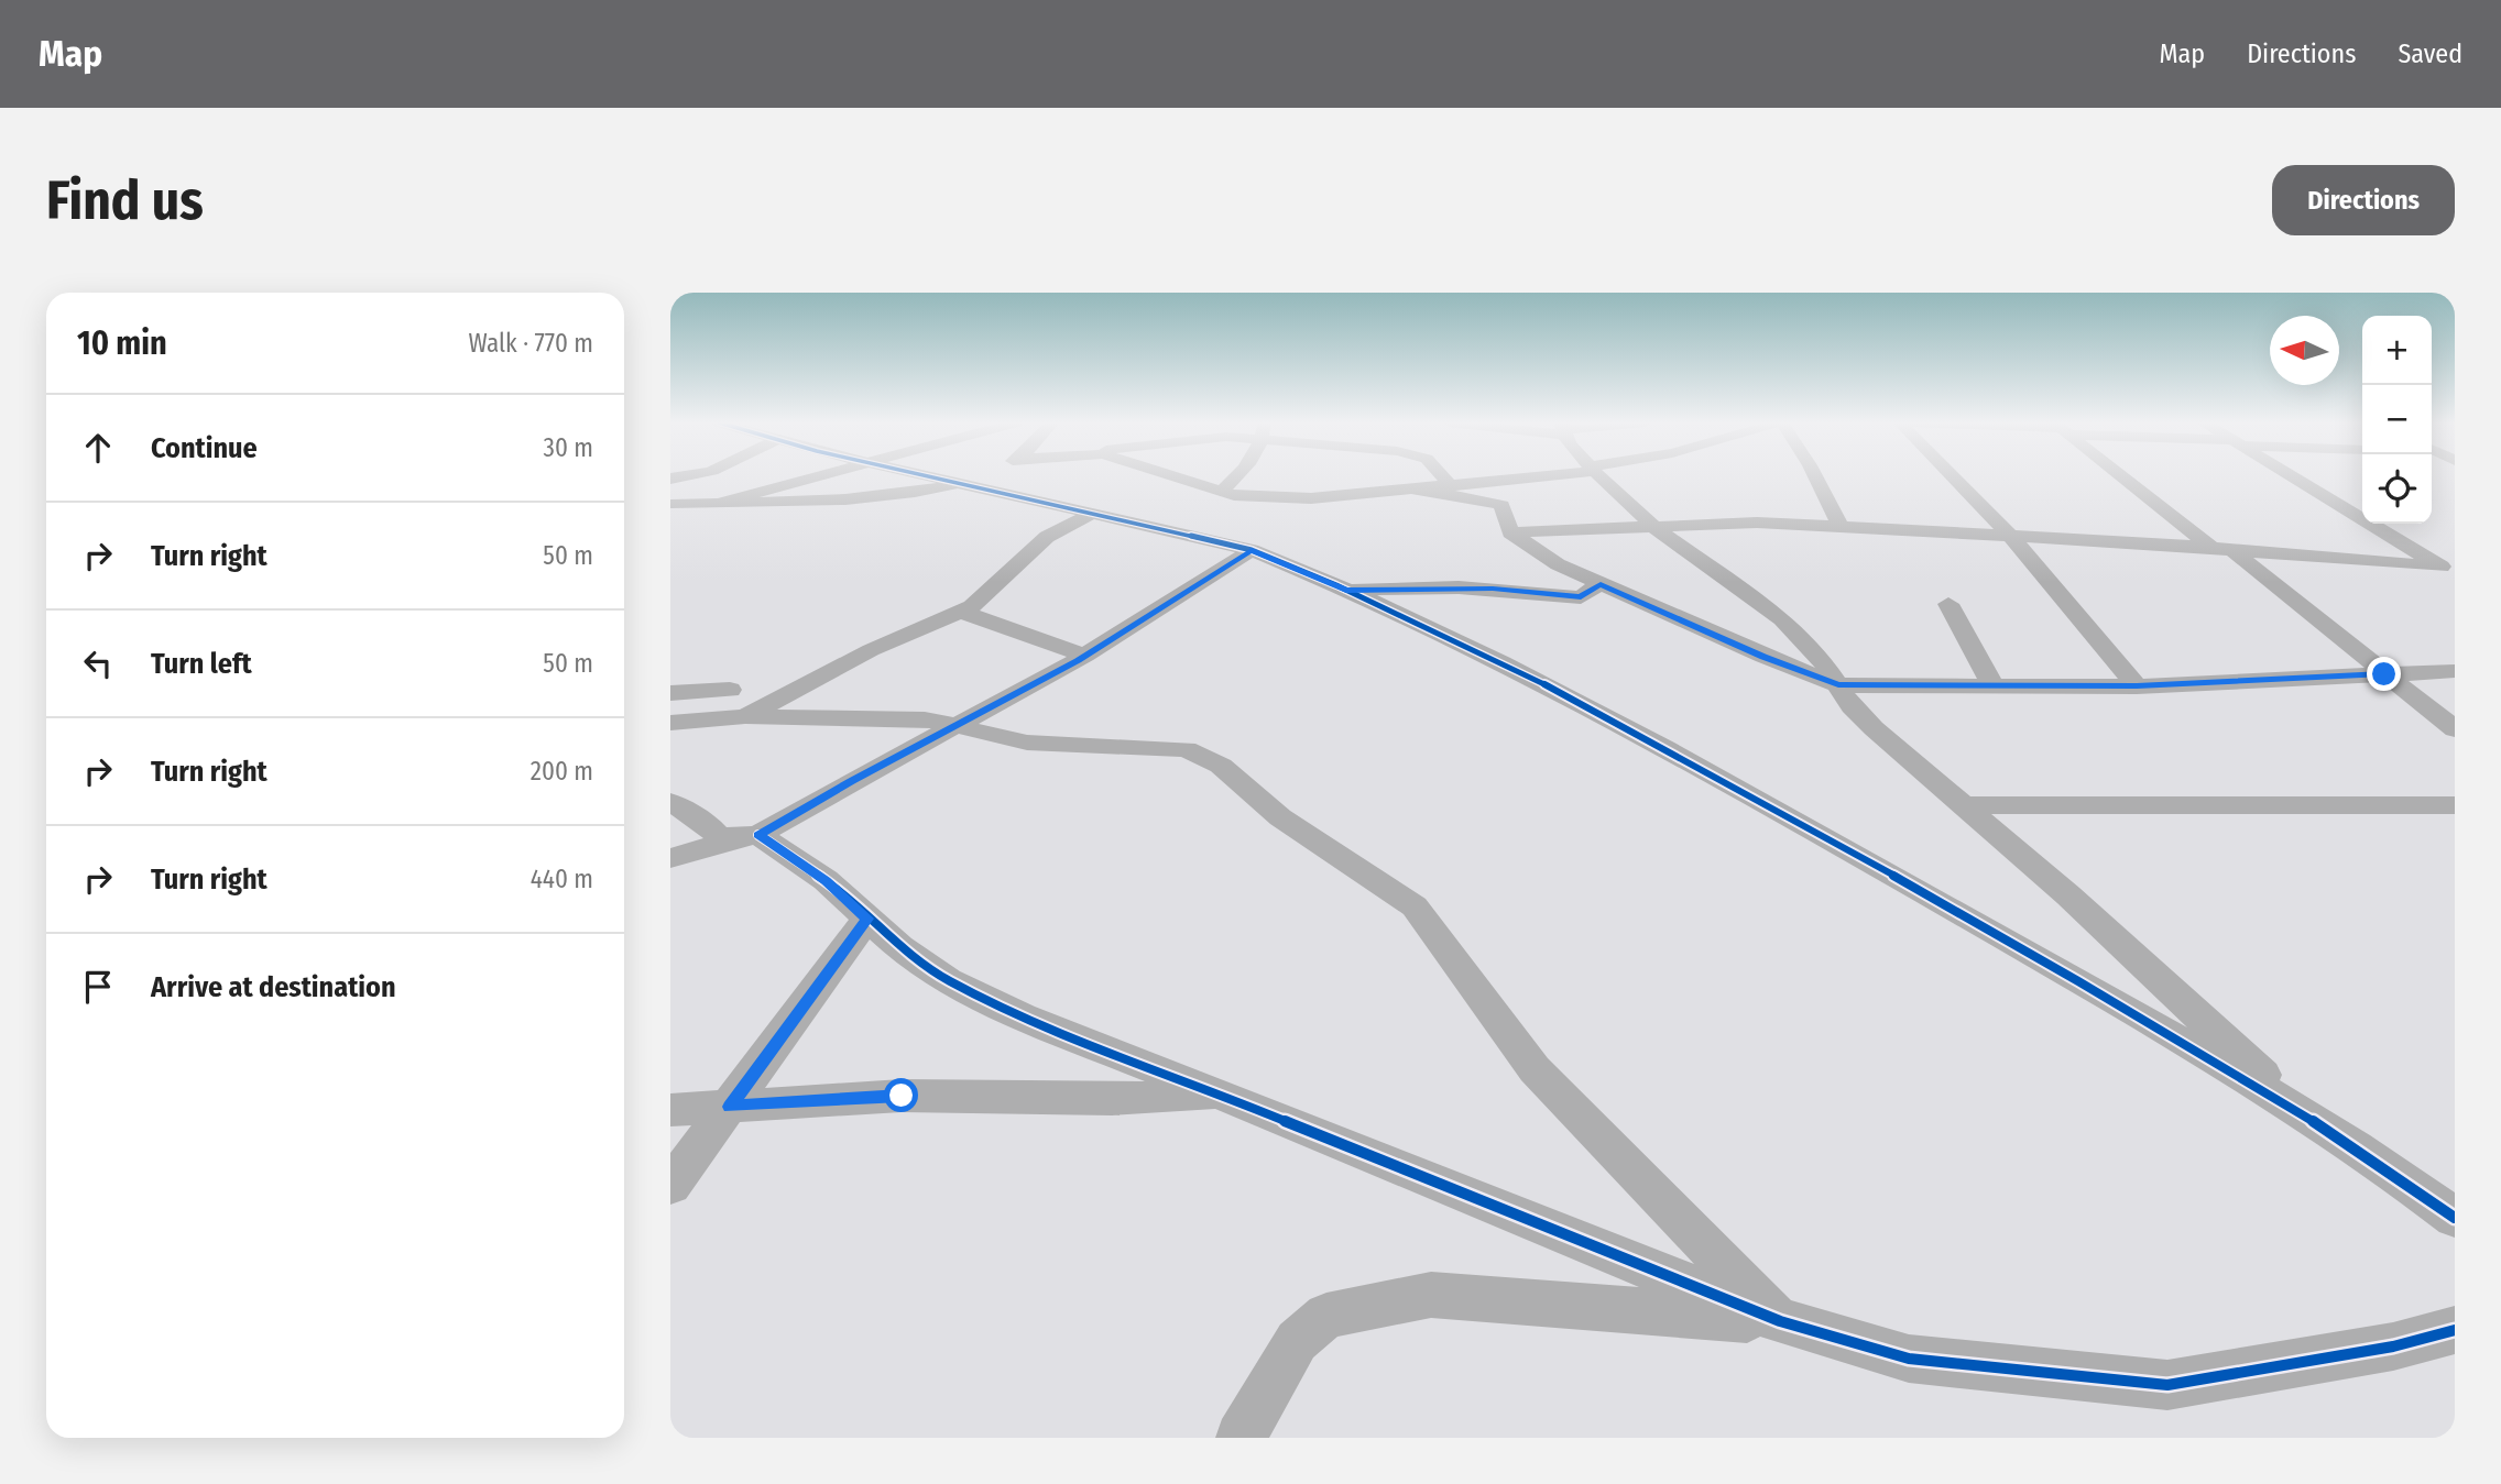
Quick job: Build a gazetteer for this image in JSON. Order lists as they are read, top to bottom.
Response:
{
  "north": "left",
  "page": {
    "header": "Map",
    "nav": ["Map", "Directions", "Saved"],
    "buttons": "Directions",
    "title": "Find us",
    "heading": ["10 min", "Walk · 770 m"],
    "map_buttons": ["+", "−"],
    "list": [
      ["Continue", "30 m"],
      ["Turn right", "50 m"],
      ["Turn left", "50 m"],
      ["Turn right", "200 m"],
      ["Turn right", "440 m"],
      "Arrive at destination"
    ]
  }
}
